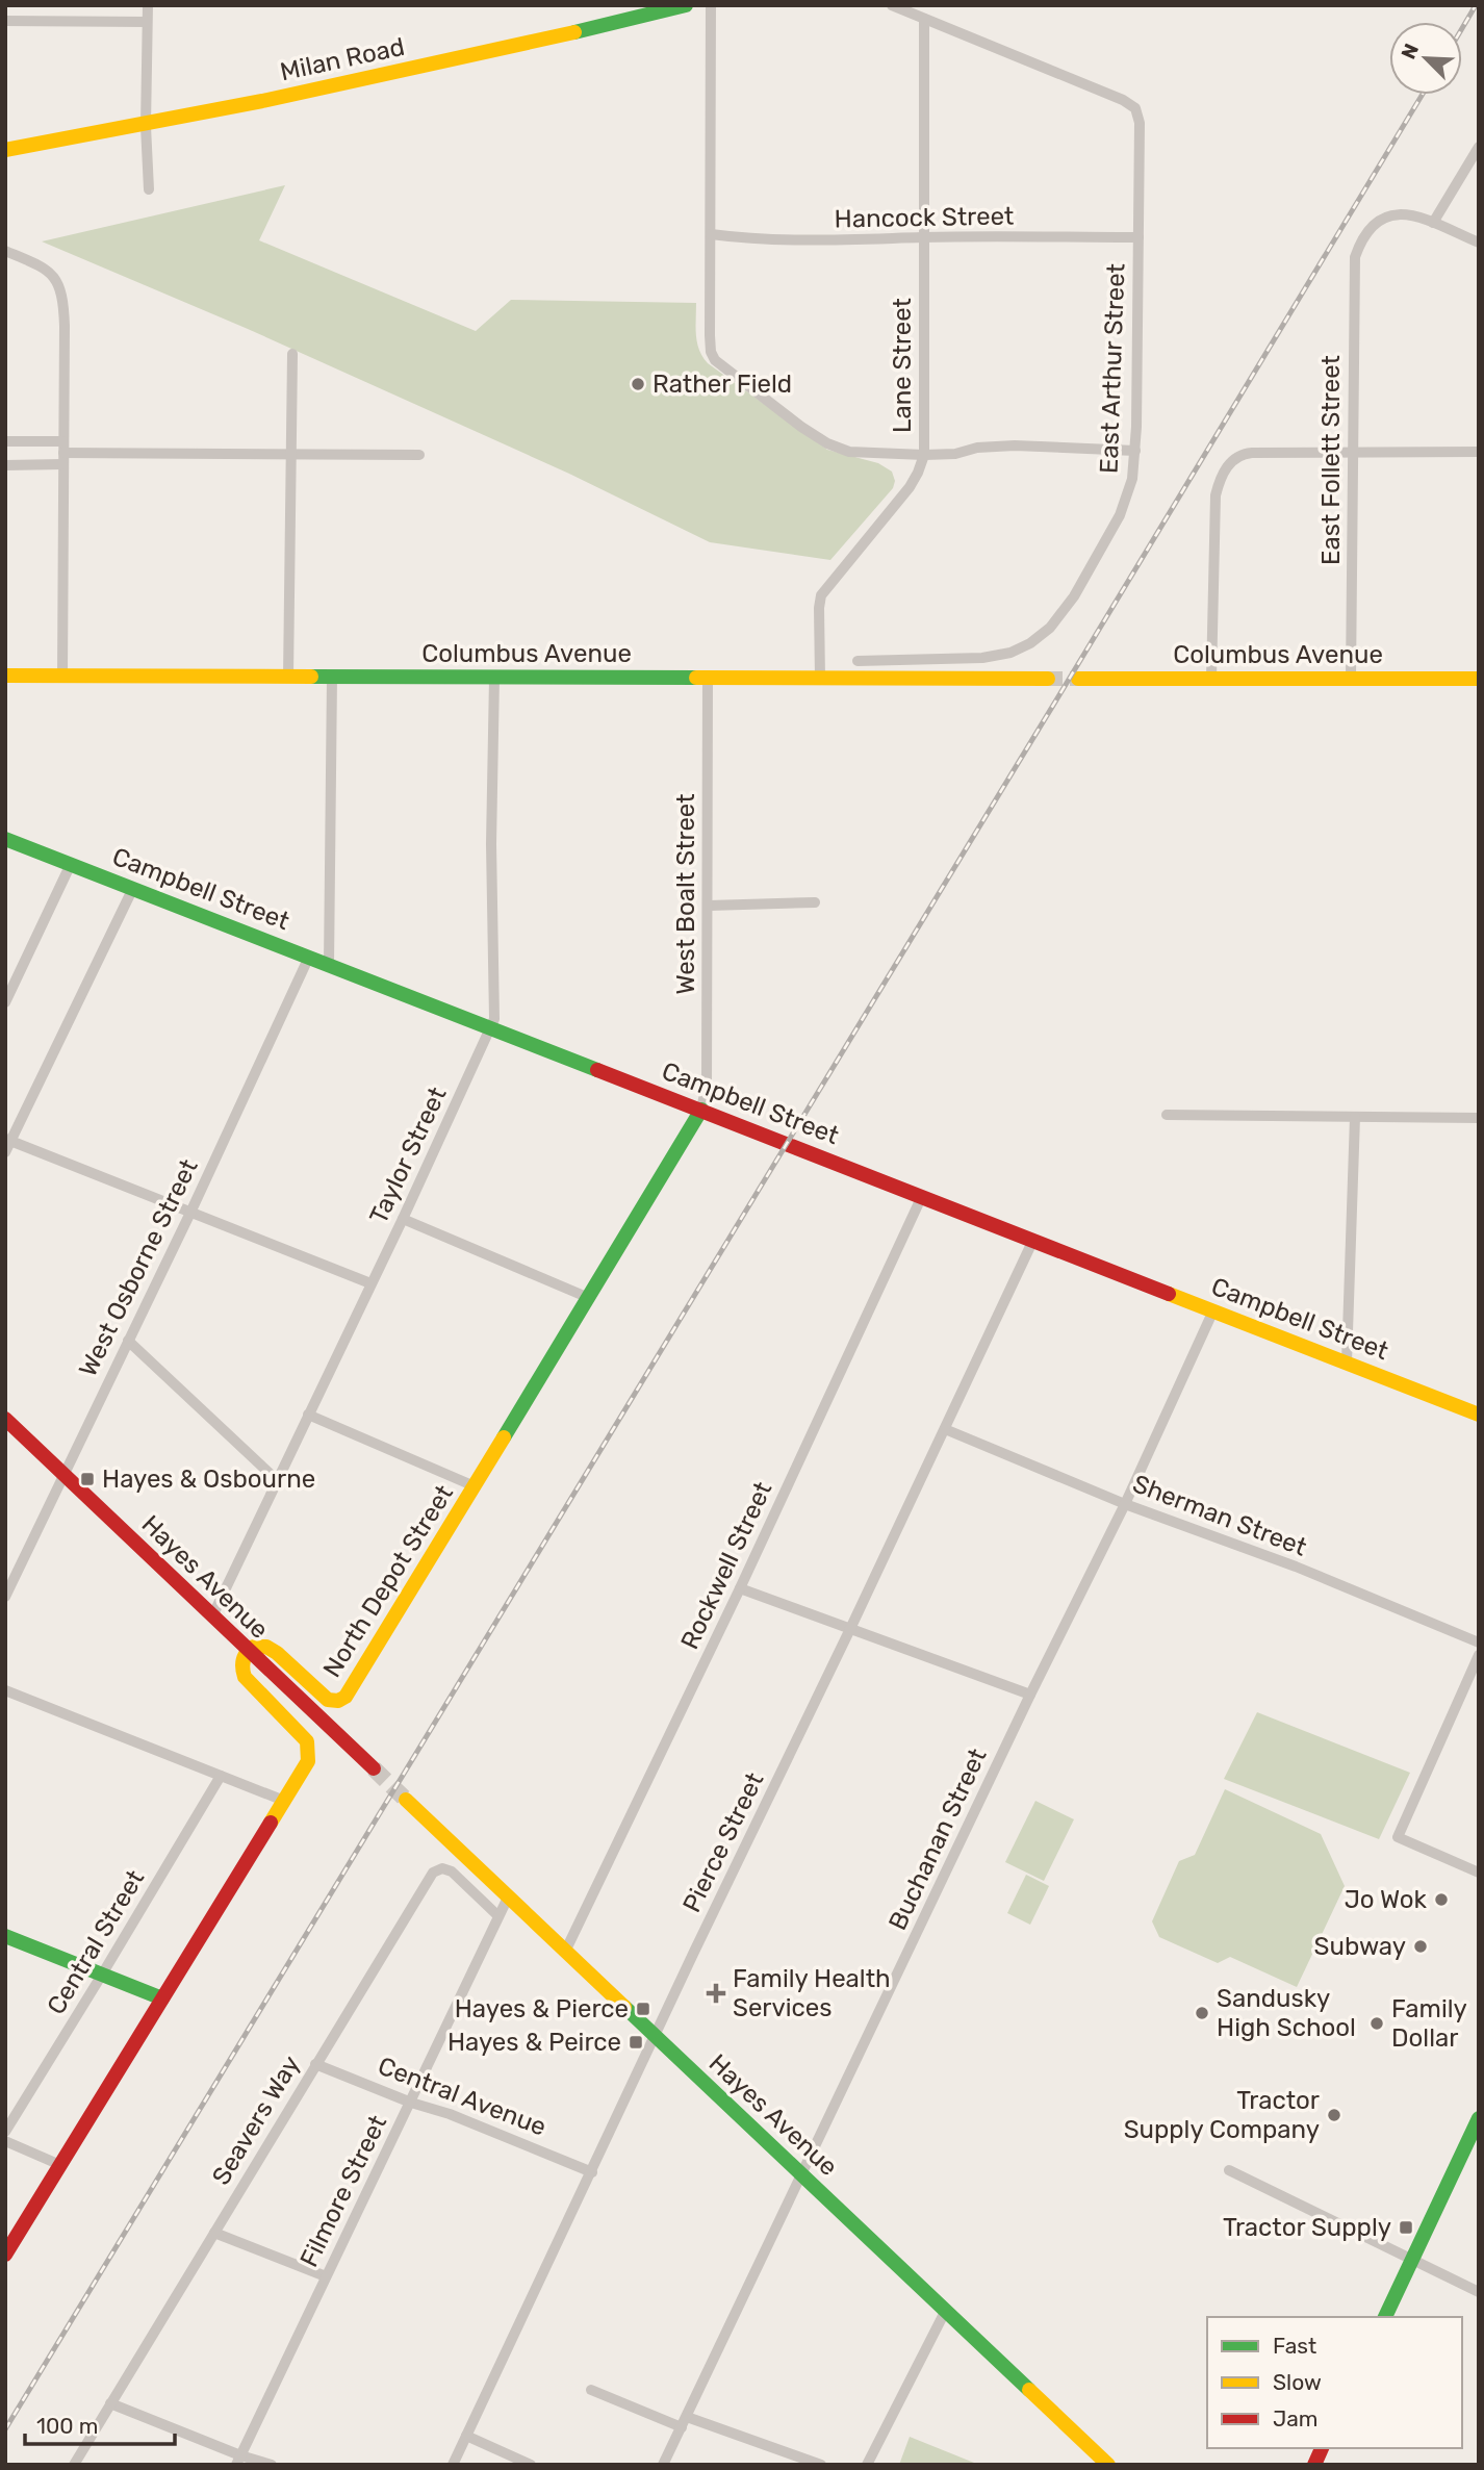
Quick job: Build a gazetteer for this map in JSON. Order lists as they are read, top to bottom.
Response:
{
  "streets": {
    "street": [
      "Milan Road",
      "Hancock Street",
      "Lane Street",
      "East Arthur Street",
      "East Follett Street",
      "Columbus Avenue",
      "Campbell Street",
      "West Boalt Street",
      "Taylor Street",
      "West Osborne Street",
      "Sherman Street",
      "Rockwell Street",
      "Hayes Avenue",
      "North Depot Street",
      "Buchanan Street",
      "Pierce Street",
      "Central Street",
      "Central Avenue",
      "Seavers Way",
      "Filmore Street"
    ]
  },
  "crossings": [
    ["Hancock Street", "Lane Street"],
    ["Hancock Street", "East Arthur Street"],
    ["Lane Street", "East Arthur Street"],
    ["Lane Street", "Columbus Avenue"],
    ["East Follett Street", "Columbus Avenue"],
    ["Columbus Avenue", "West Boalt Street"],
    ["Columbus Avenue", "Taylor Street"],
    ["Campbell Street", "West Boalt Street"],
    ["Campbell Street", "Taylor Street"],
    ["Campbell Street", "West Osborne Street"],
    ["Campbell Street", "Rockwell Street"],
    ["Campbell Street", "North Depot Street"],
    ["Campbell Street", "Buchanan Street"],
    ["Campbell Street", "Pierce Street"],
    ["West Boalt Street", "North Depot Street"],
    ["Taylor Street", "Hayes Avenue"],
    ["West Osborne Street", "Hayes Avenue"],
    ["Sherman Street", "Buchanan Street"],
    ["Sherman Street", "Pierce Street"],
    ["Rockwell Street", "Hayes Avenue"],
    ["Hayes Avenue", "North Depot Street"],
    ["Hayes Avenue", "Buchanan Street"],
    ["Hayes Avenue", "Pierce Street"],
    ["Hayes Avenue", "Filmore Street"],
    ["Pierce Street", "Central Avenue"],
    ["Central Avenue", "Seavers Way"],
    ["Central Avenue", "Filmore Street"],
    ["Seavers Way", "Filmore Street"]
  ],
  "places": {
    "other": [
      "Rather Field",
      "Jo Wok",
      "Subway",
      "Sandusky High School",
      "Family Dollar",
      "Tractor Supply Company"
    ],
    "transit": [
      "Hayes & Osbourne",
      "Hayes & Pierce",
      "Hayes & Peirce",
      "Tractor Supply"
    ],
    "health": ["Family Health Services"]
  },
  "legend": ["Fast", "Slow", "Jam"],
  "scale_bar": "100 m",
  "north": "top left"
}
